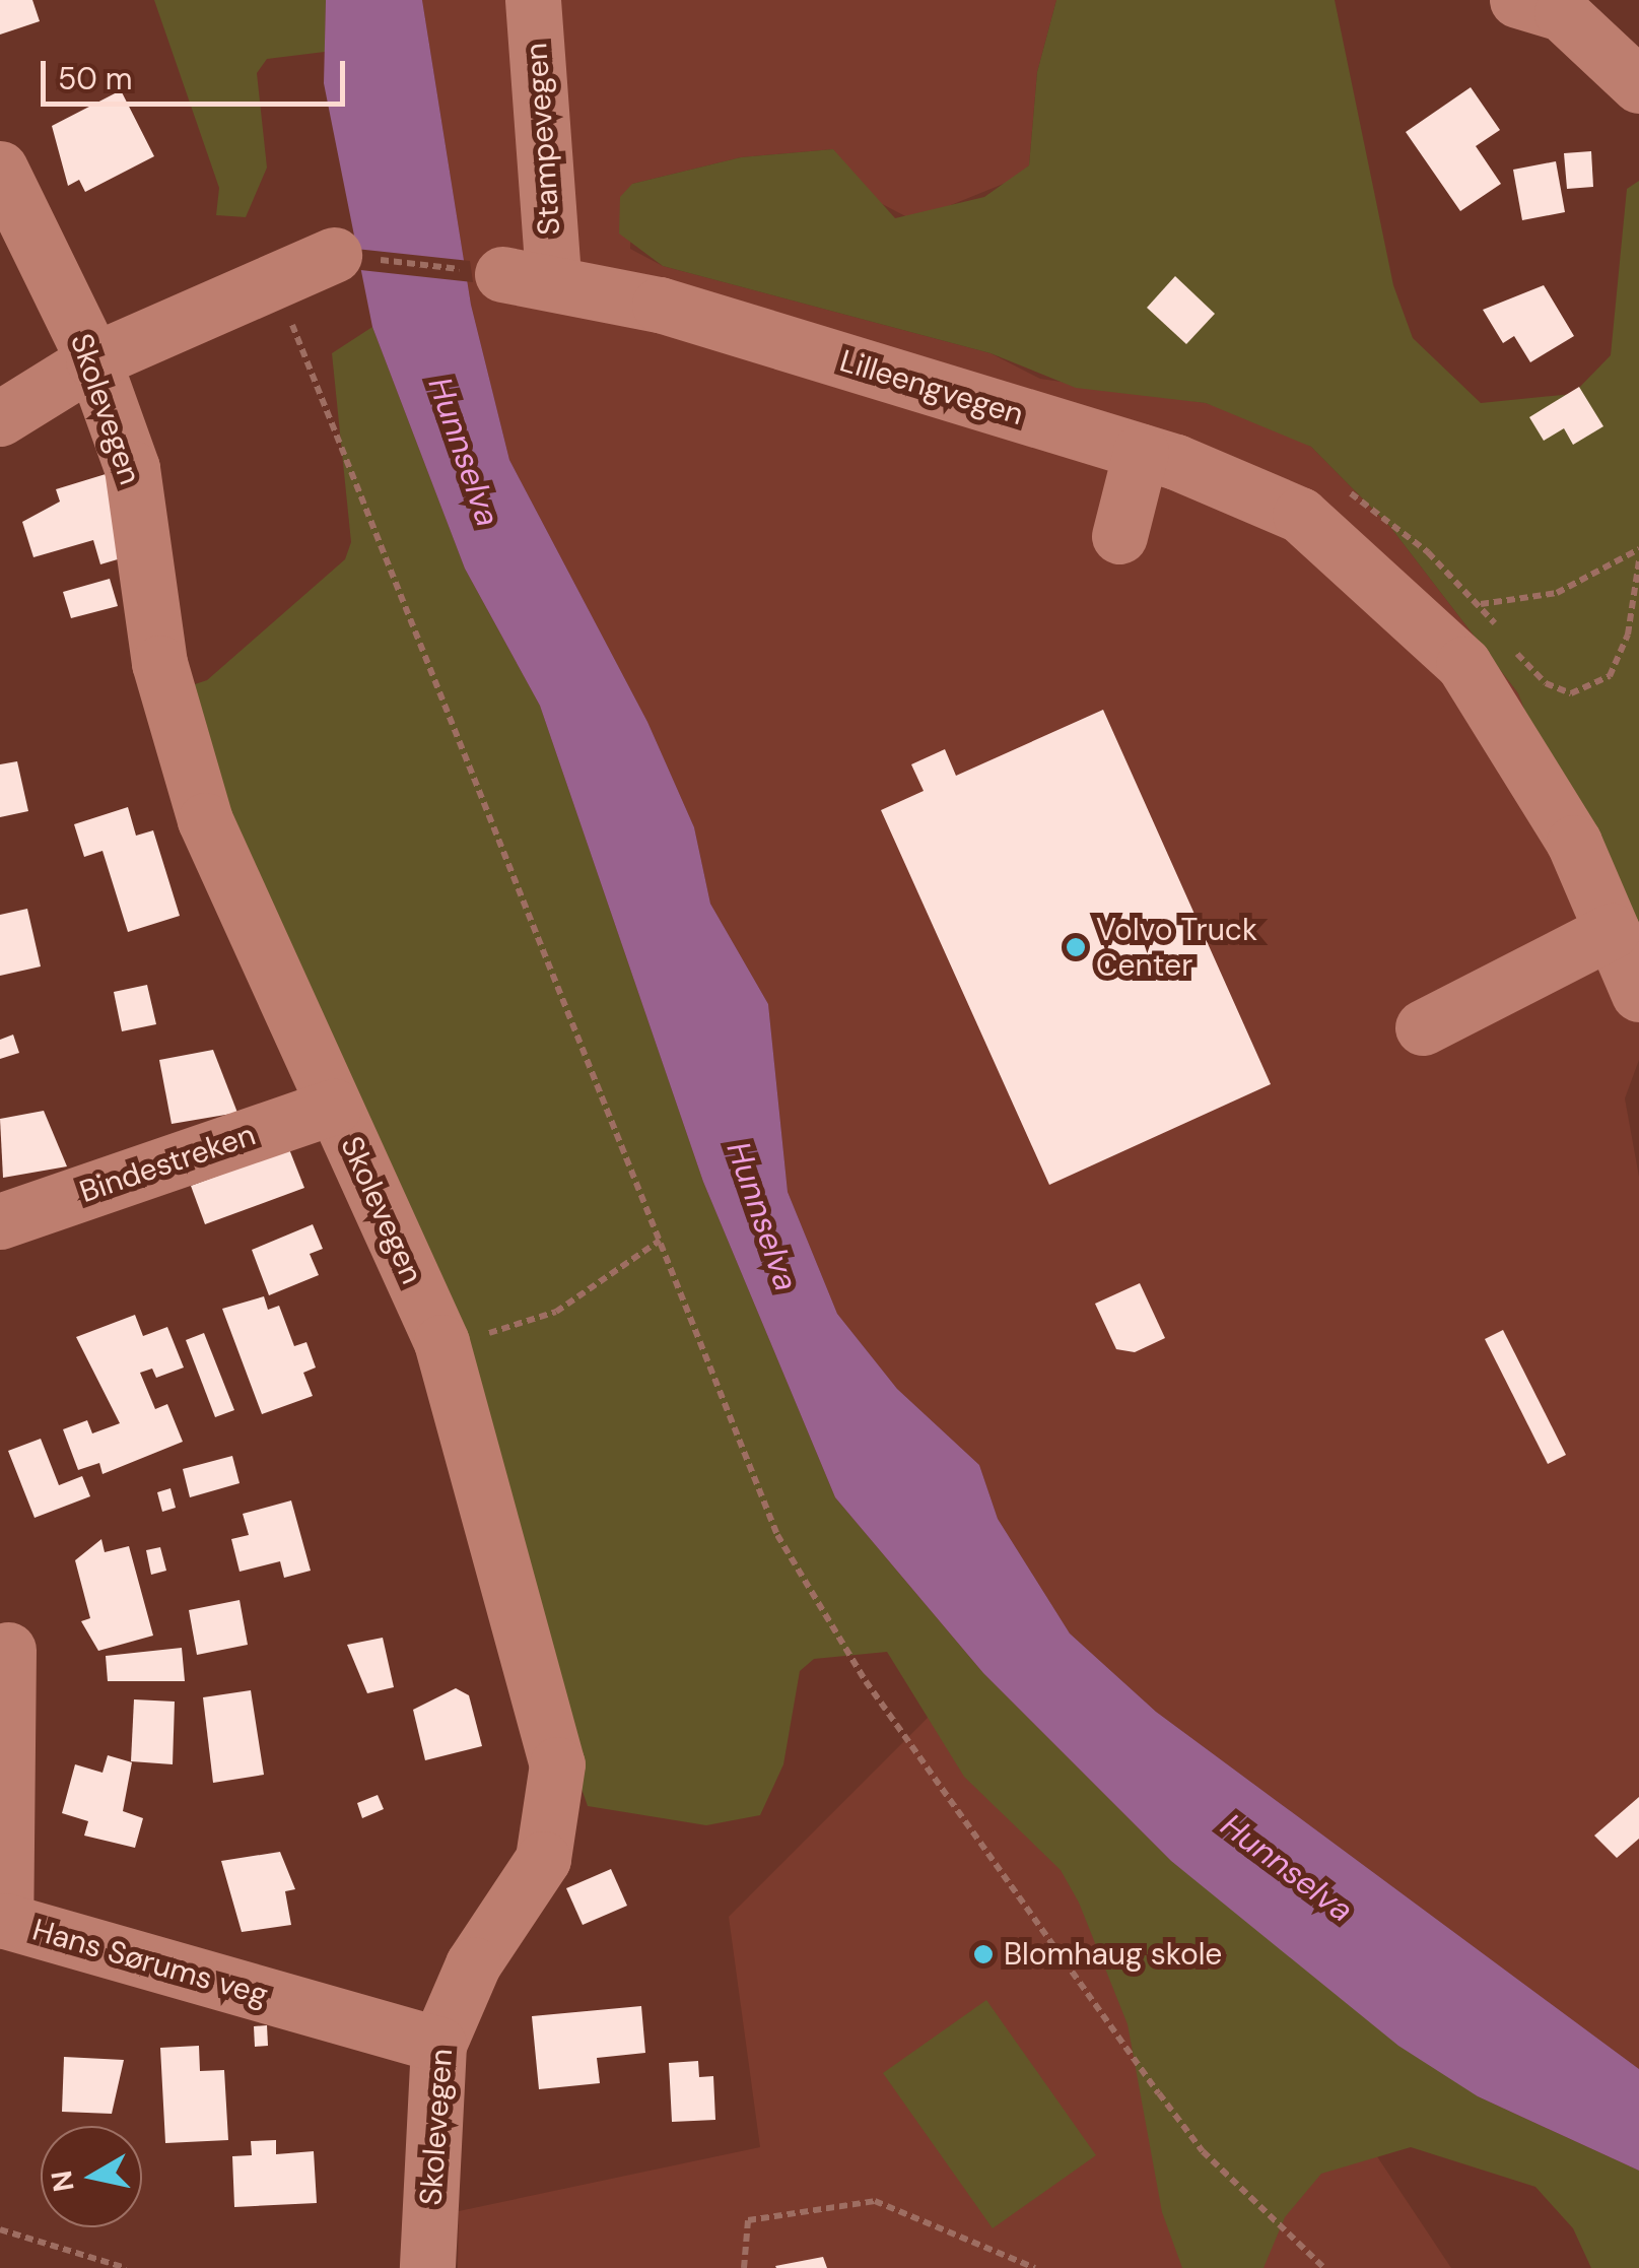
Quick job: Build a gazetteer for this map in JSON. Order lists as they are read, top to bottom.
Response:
{
  "streets": {
    "street": [
      "Stampevegen",
      "Lilleengvegen",
      "Skolevegen",
      "Bindestreken",
      "Hans Sørums veg"
    ]
  },
  "crossings": [
    ["Stampevegen", "Lilleengvegen"],
    ["Skolevegen", "Bindestreken"],
    ["Skolevegen", "Hans Sørums veg"]
  ],
  "water": ["Hunnselva"],
  "places": ["Volvo Truck Center", "Blomhaug skole"],
  "scale_bar": "50 m",
  "north": "left"
}
